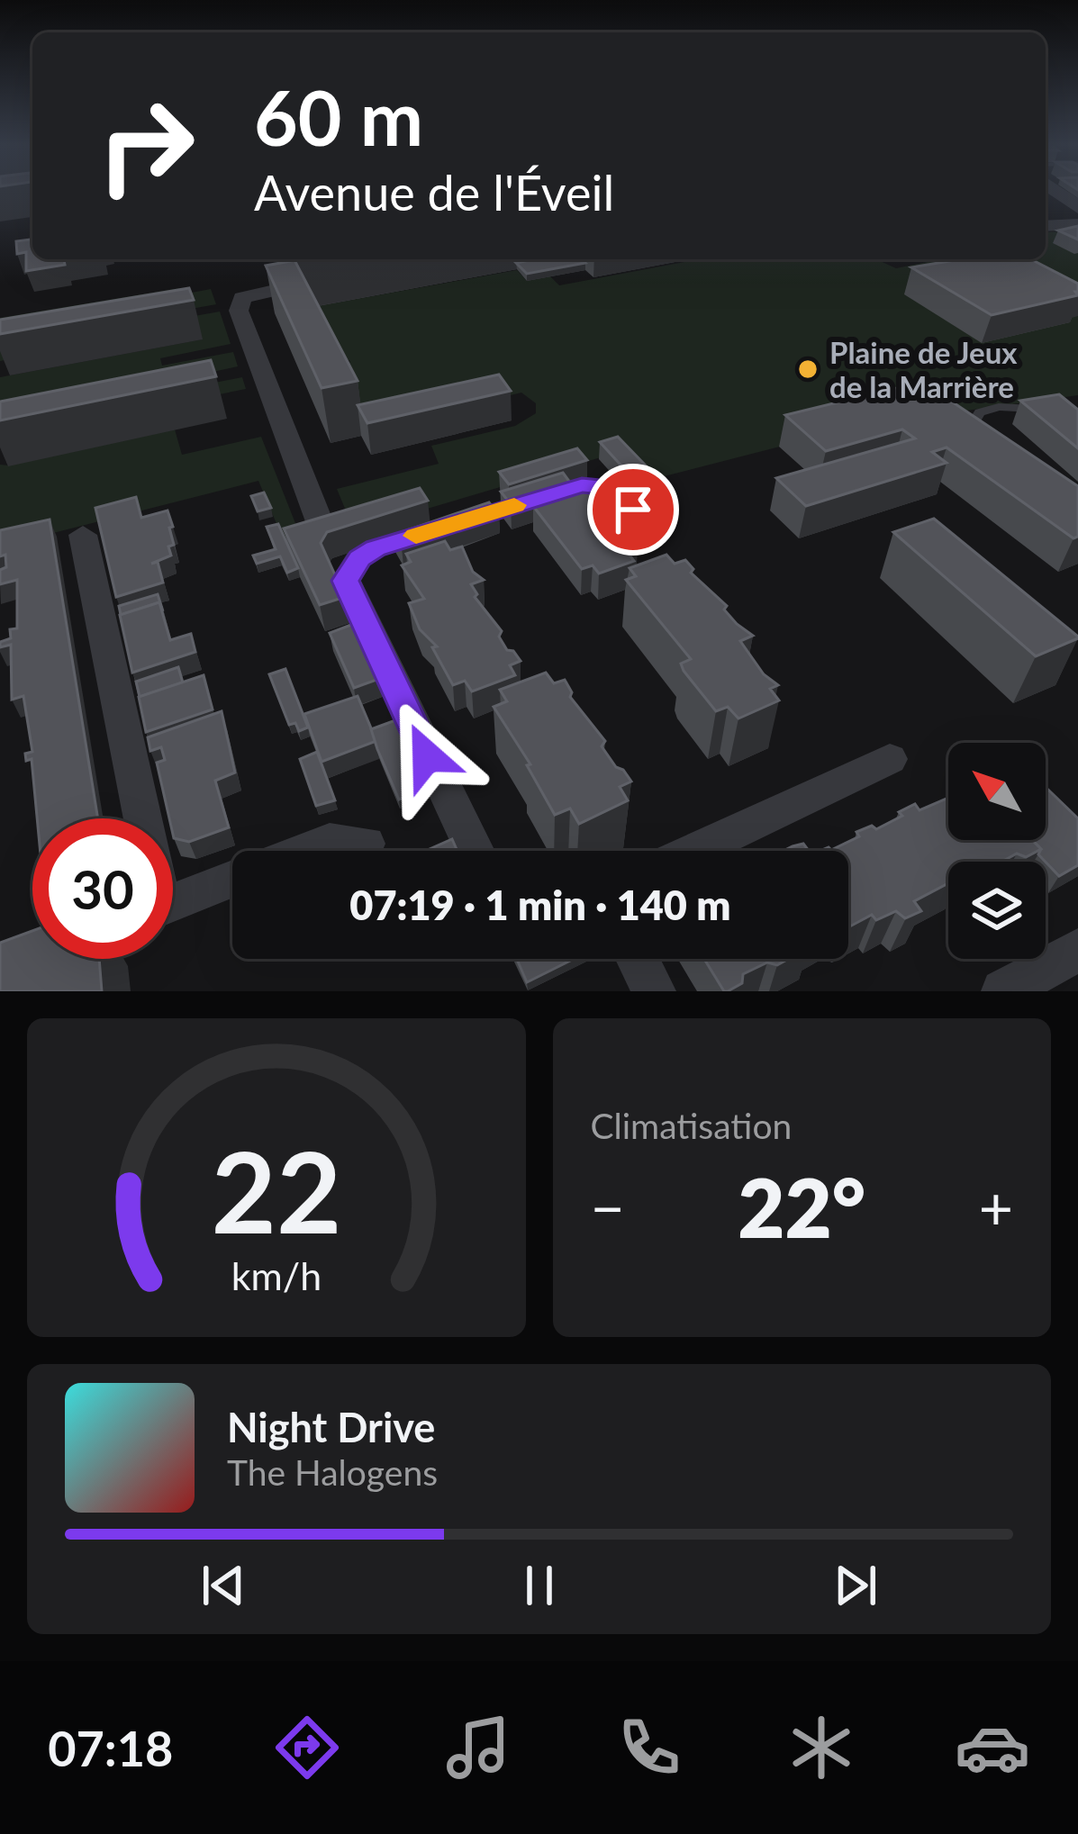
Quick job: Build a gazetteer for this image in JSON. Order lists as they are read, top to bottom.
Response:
{
  "places": ["Plaine de Jeux de la Marrière"],
  "north": "top left",
  "page": {
    "turn": ["60 m", "Avenue de l'Éveil"],
    "limit": "30",
    "trip": "07:19 · 1 min · 140 m",
    "tile": "Climatisation",
    "heat": ["−", "22°", "+"],
    "song": ["Night Drive", "The Halogens"],
    "tabs": "07:18",
    "gauge": ["22", "km/h"]
  }
}
